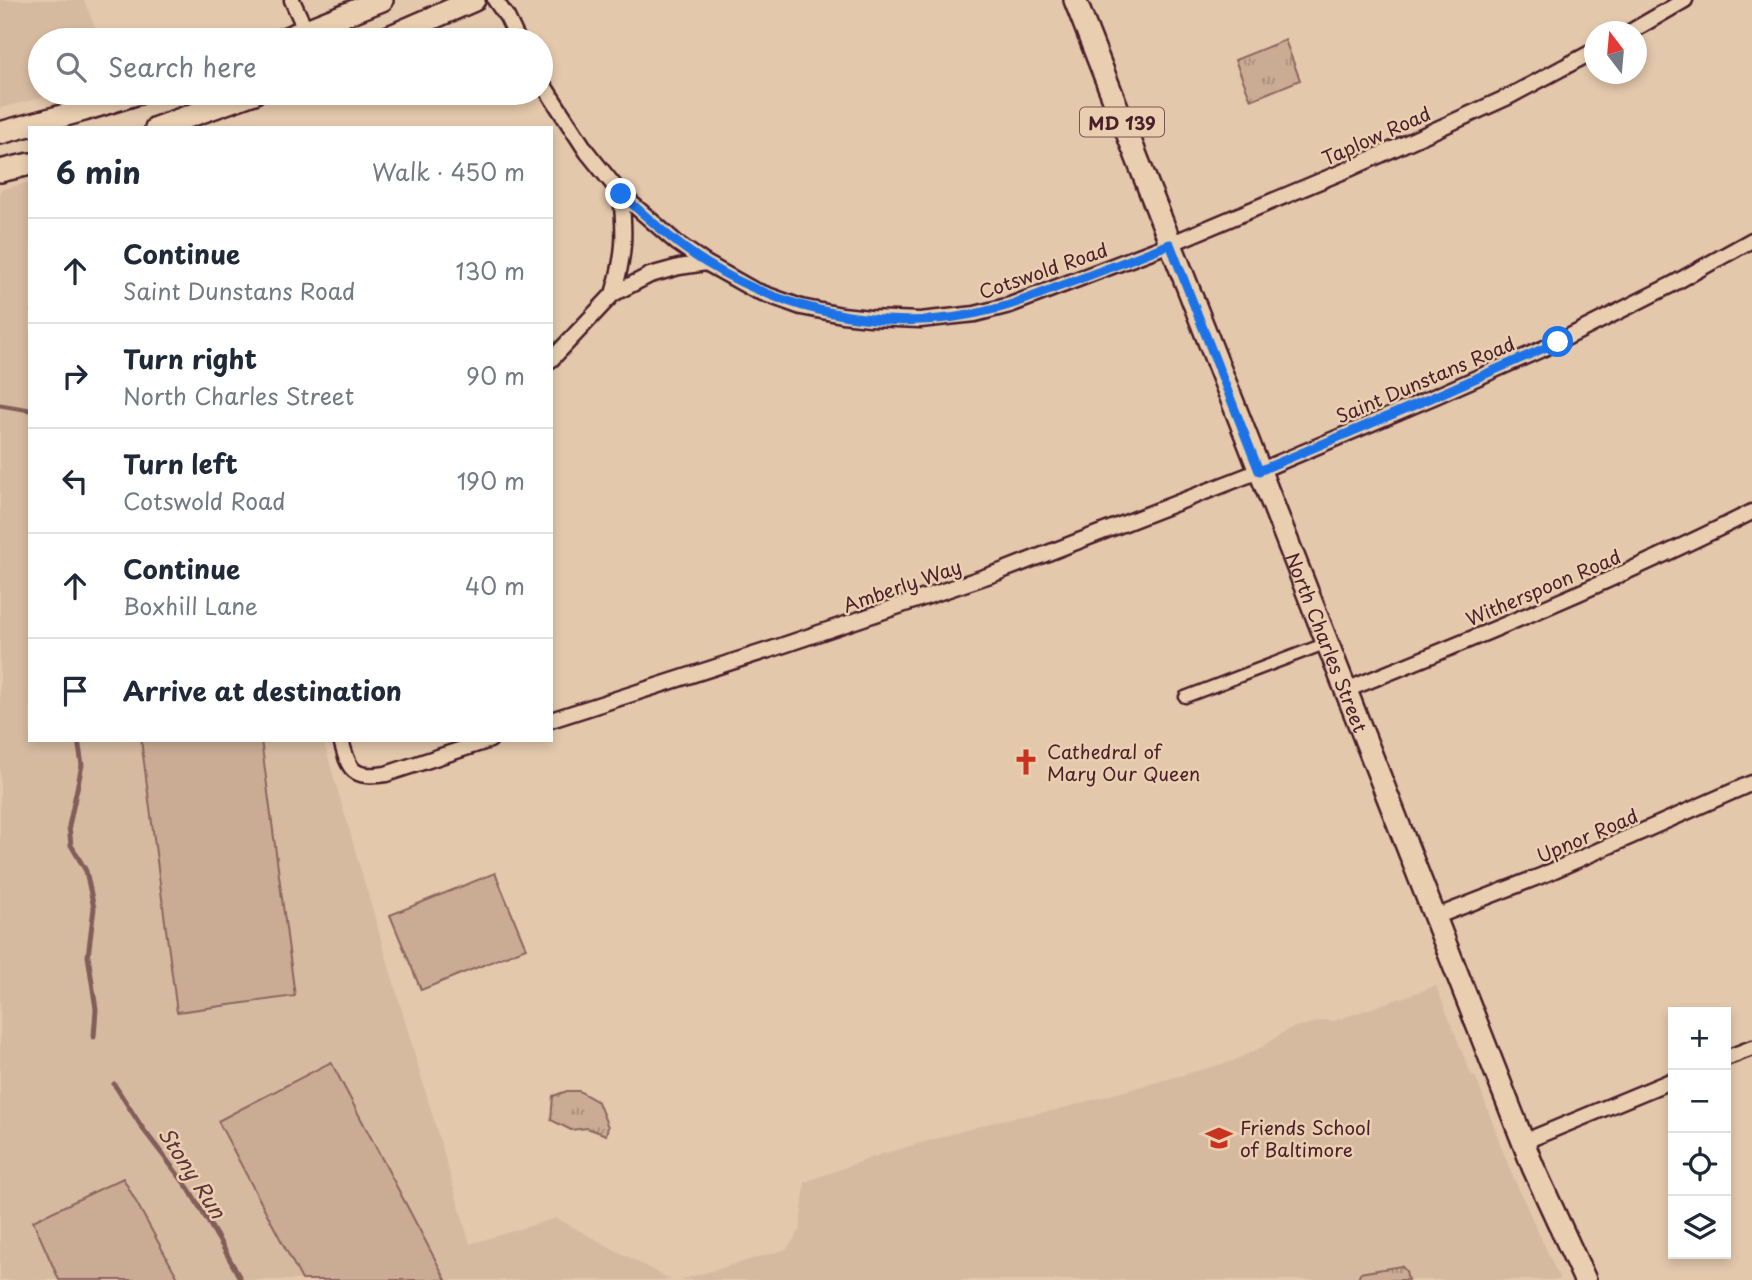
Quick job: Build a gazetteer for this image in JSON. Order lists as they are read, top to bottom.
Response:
{
  "streets": {
    "main road": ["MD 139", "North Charles Street"],
    "street": [
      "Taplow Road",
      "Cotswold Road",
      "Saint Dunstans Road",
      "Amberly Way",
      "Witherspoon Road",
      "Upnor Road"
    ]
  },
  "crossings": [
    ["Taplow Road", "Cotswold Road"],
    ["Taplow Road", "North Charles Street"],
    ["Cotswold Road", "North Charles Street"],
    ["Saint Dunstans Road", "Amberly Way"],
    ["Saint Dunstans Road", "North Charles Street"],
    ["Amberly Way", "North Charles Street"],
    ["Witherspoon Road", "North Charles Street"],
    ["North Charles Street", "Upnor Road"]
  ],
  "water": ["Stony Run"],
  "places": {
    "church": ["Cathedral of Mary Our Queen"],
    "school or university": ["Friends School of Baltimore"]
  },
  "north": "top",
  "page": {
    "search": "Search here",
    "heading": ["6 min", "Walk · 450 m"],
    "list": [
      ["Continue", "Saint Dunstans Road", "130 m"],
      ["Turn right", "North Charles Street", "90 m"],
      ["Turn left", "Cotswold Road", "190 m"],
      ["Continue", "Boxhill Lane", "40 m"],
      "Arrive at destination"
    ],
    "map_buttons": ["+", "−"]
  }
}
